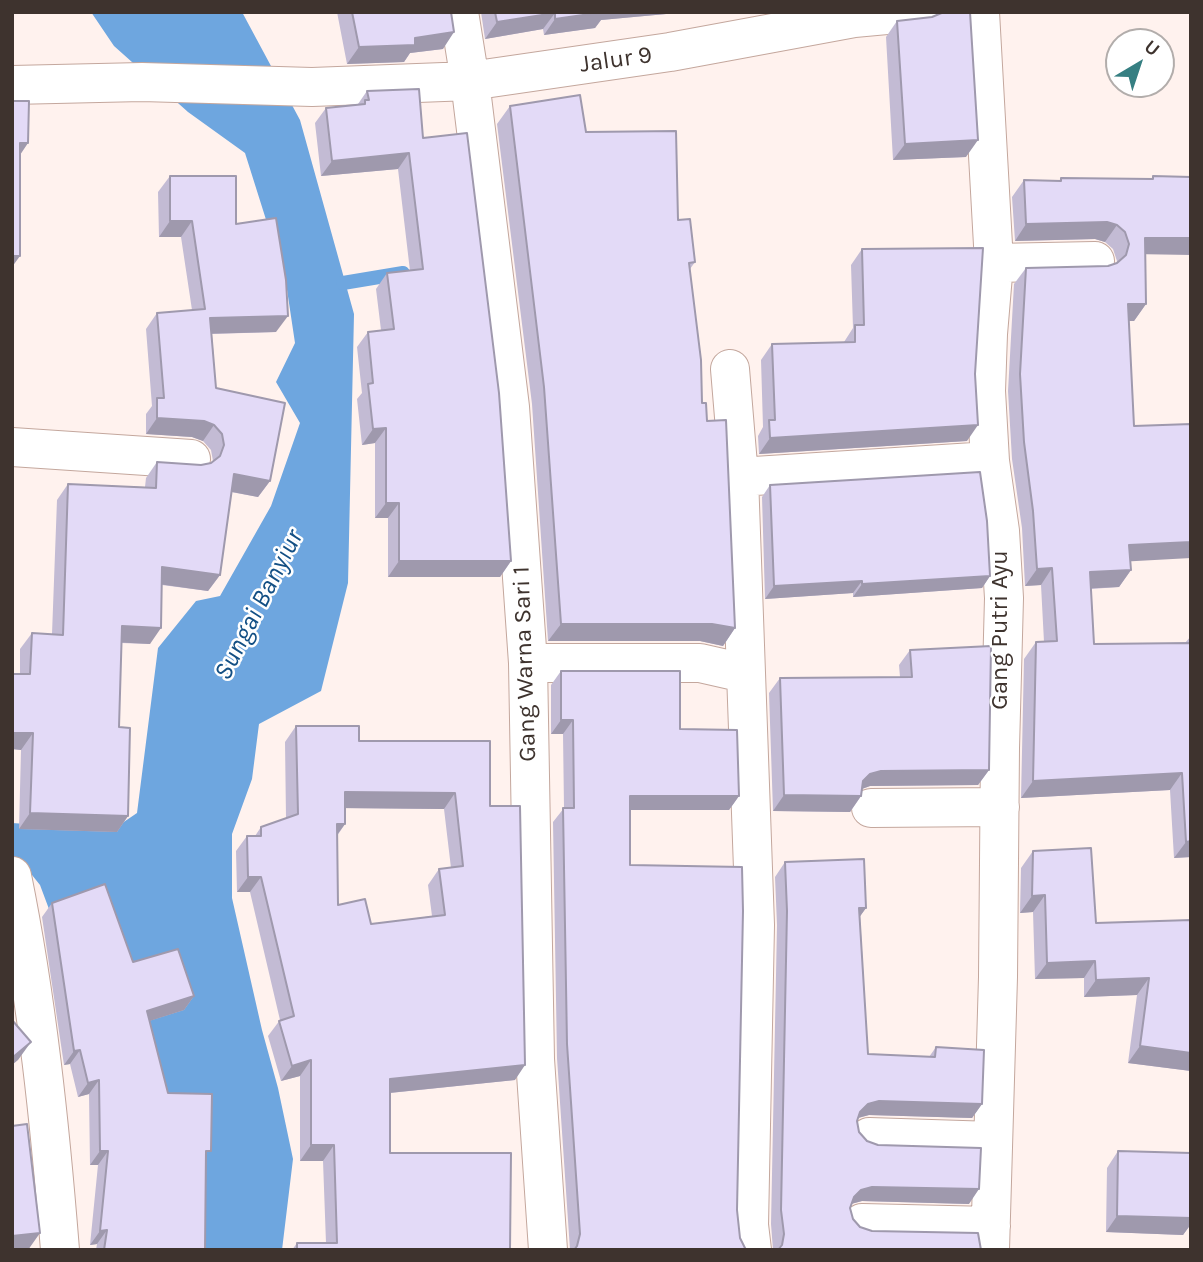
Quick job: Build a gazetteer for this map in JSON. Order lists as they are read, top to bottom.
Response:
{
  "streets": {
    "street": ["Jalur 9", "Gang Putri Ayu", "Gang Warna Sari 1"]
  },
  "crossings": [
    ["Jalur 9", "Gang Warna Sari 1"]
  ],
  "water": ["Sungai Banyiur"],
  "north": "top right"
}
